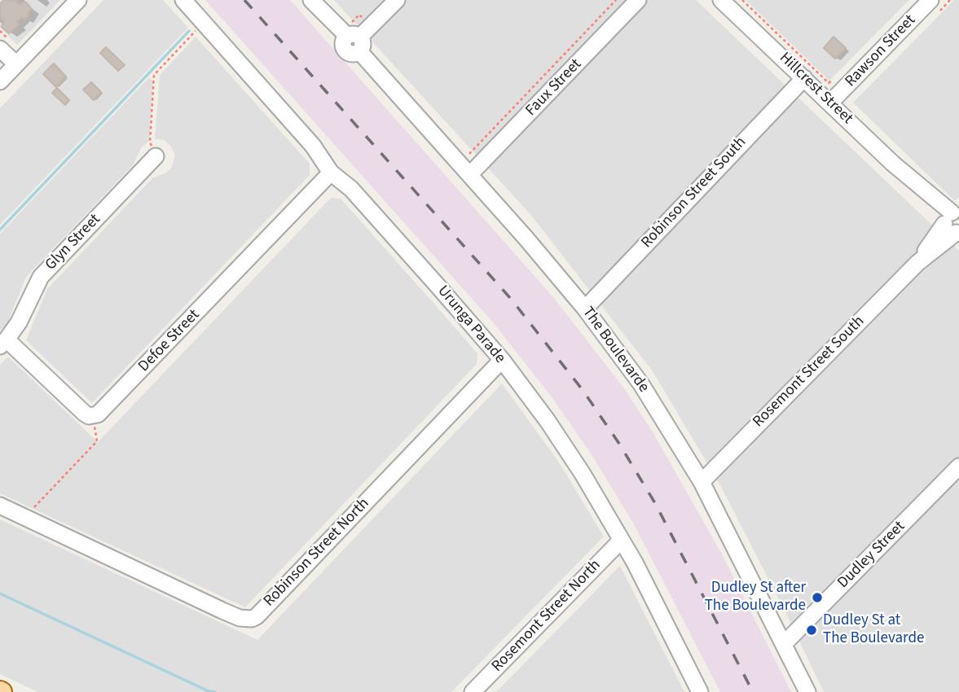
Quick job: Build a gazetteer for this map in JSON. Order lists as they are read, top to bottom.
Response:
{
  "streets": {
    "street": [
      "Rawson Street",
      "Faux Street",
      "Hillcrest Street",
      "Robinson Street South",
      "Glyn Street",
      "Urunga Parade",
      "Defoe Street",
      "The Boulevarde",
      "Rosemont Street South",
      "Robinson Street North",
      "Dudley Street",
      "Rosemont Street North"
    ]
  },
  "crossings": [
    ["Rawson Street", "Hillcrest Street"],
    ["Faux Street", "The Boulevarde"],
    ["Hillcrest Street", "Robinson Street South"],
    ["Hillcrest Street", "Rosemont Street South"],
    ["Robinson Street South", "The Boulevarde"],
    ["Urunga Parade", "Defoe Street"],
    ["Urunga Parade", "Robinson Street North"],
    ["Urunga Parade", "Rosemont Street North"],
    ["The Boulevarde", "Rosemont Street South"],
    ["The Boulevarde", "Dudley Street"]
  ],
  "places": ["Dudley St after The Boulevarde", "Dudley St at The Boulevarde"]
}
